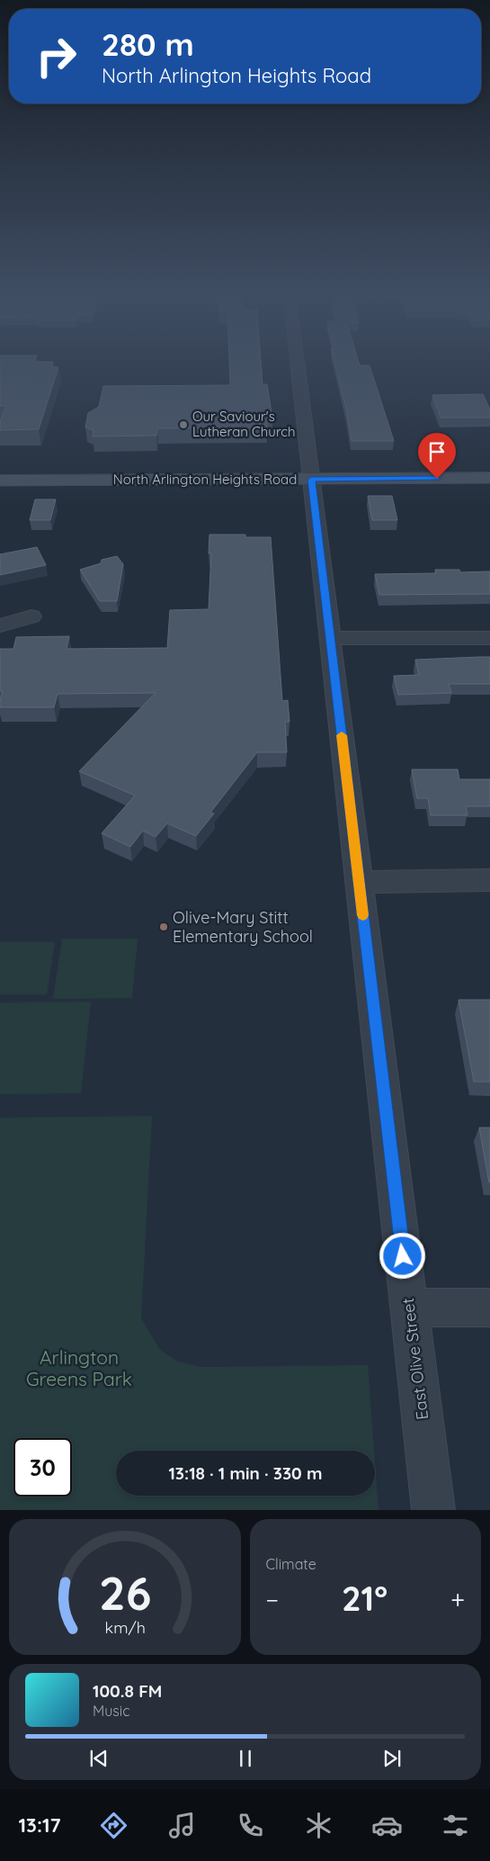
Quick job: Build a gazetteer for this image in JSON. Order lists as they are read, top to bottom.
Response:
{
  "streets": {
    "main road": ["North Arlington Heights Road"],
    "street": ["East Olive Street"]
  },
  "crossings": [
    ["North Arlington Heights Road", "East Olive Street"]
  ],
  "parks": ["Arlington Greens Park"],
  "places": ["Our Saviour's Lutheran Church", "Olive-Mary Stitt Elementary School"],
  "page": {
    "turn": ["280 m", "North Arlington Heights Road"],
    "limit": "30",
    "trip": "13:18 · 1 min · 330 m",
    "tile": "Climate",
    "heat": ["−", "21°", "+"],
    "song": ["100.8 FM", "Music"],
    "tabs": "13:17",
    "gauge": ["26", "km/h"]
  }
}
